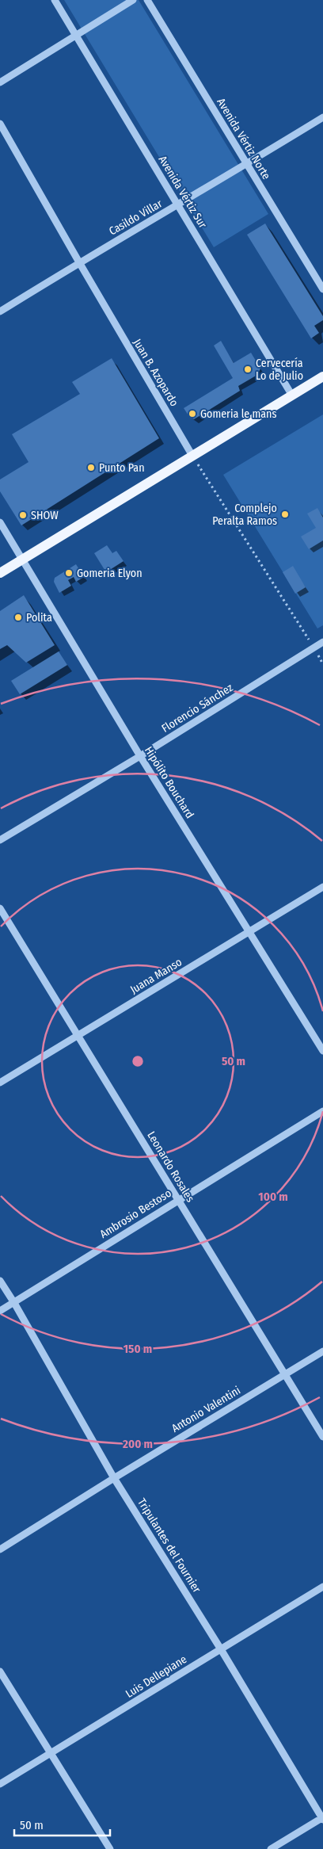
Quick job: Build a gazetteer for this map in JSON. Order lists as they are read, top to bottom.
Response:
{
  "streets": {
    "street": [
      "Avenida Vértiz Norte",
      "Avenida Vértiz Sur",
      "Casildo Villar",
      "Juan B. Azopardo",
      "Florencio Sánchez",
      "Hipólito Bouchard",
      "Juana Manso",
      "Leonardo Rosales",
      "Ambrosio Bestoso",
      "Antonio Valentini",
      "Tripulantes del Fournier",
      "Luis Dellepiane"
    ]
  },
  "crossings": [
    ["Avenida Vértiz Norte", "Casildo Villar"],
    ["Avenida Vértiz Sur", "Casildo Villar"],
    ["Casildo Villar", "Juan B. Azopardo"],
    ["Florencio Sánchez", "Hipólito Bouchard"],
    ["Hipólito Bouchard", "Juana Manso"],
    ["Juana Manso", "Leonardo Rosales"],
    ["Leonardo Rosales", "Ambrosio Bestoso"],
    ["Leonardo Rosales", "Antonio Valentini"],
    ["Ambrosio Bestoso", "Tripulantes del Fournier"],
    ["Antonio Valentini", "Tripulantes del Fournier"],
    ["Tripulantes del Fournier", "Luis Dellepiane"]
  ],
  "places": [
    "Cervecería Lo de Julio",
    "Gomeria le mans",
    "Punto Pan",
    "Complejo Peralta Ramos",
    "SHOW",
    "Gomeria Elyon",
    "Polita"
  ],
  "scale_bar": "50 m",
  "rings": [
    "50 m",
    "100 m",
    "150 m",
    "200 m"
  ]
}
